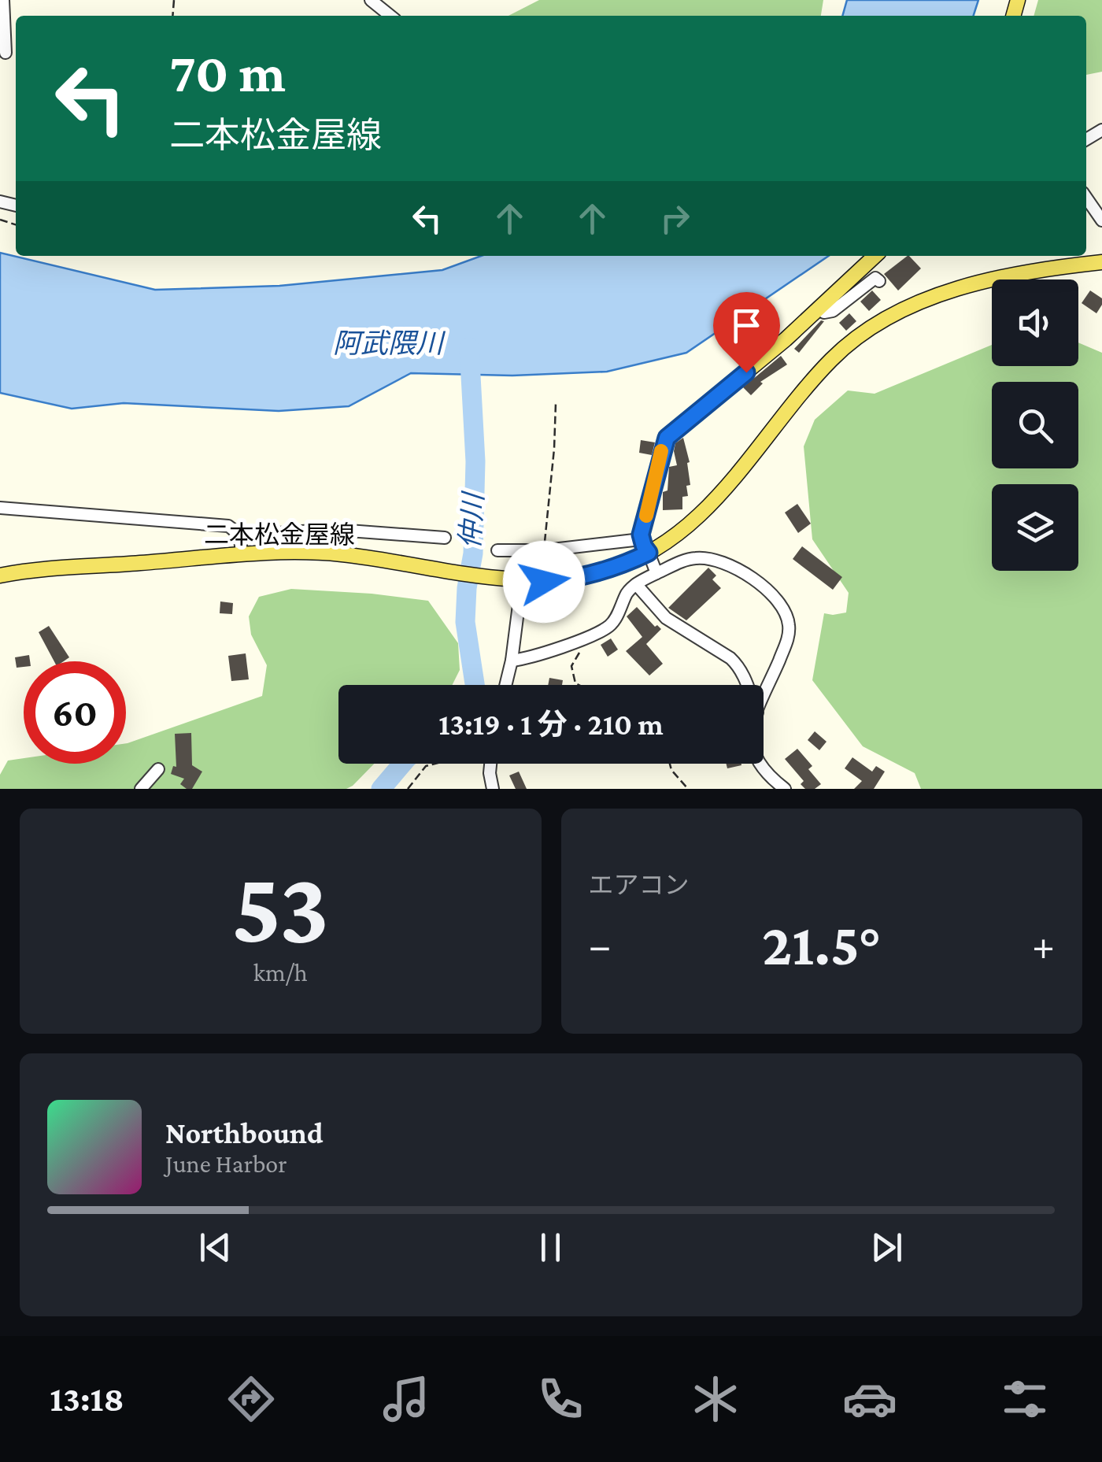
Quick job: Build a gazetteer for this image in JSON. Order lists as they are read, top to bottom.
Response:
{
  "streets": {
    "main road": ["二本松金屋線"]
  },
  "water": ["阿武隈川", "仲川"],
  "page": {
    "turn": ["70 m", "二本松金屋線"],
    "limit": "60",
    "trip": "13:19 · 1 分 · 210 m",
    "tile": [
      ["53", "km/h"],
      "エアコン"
    ],
    "heat": ["−", "21.5°", "+"],
    "song": ["Northbound", "June Harbor"],
    "tabs": "13:18"
  }
}
